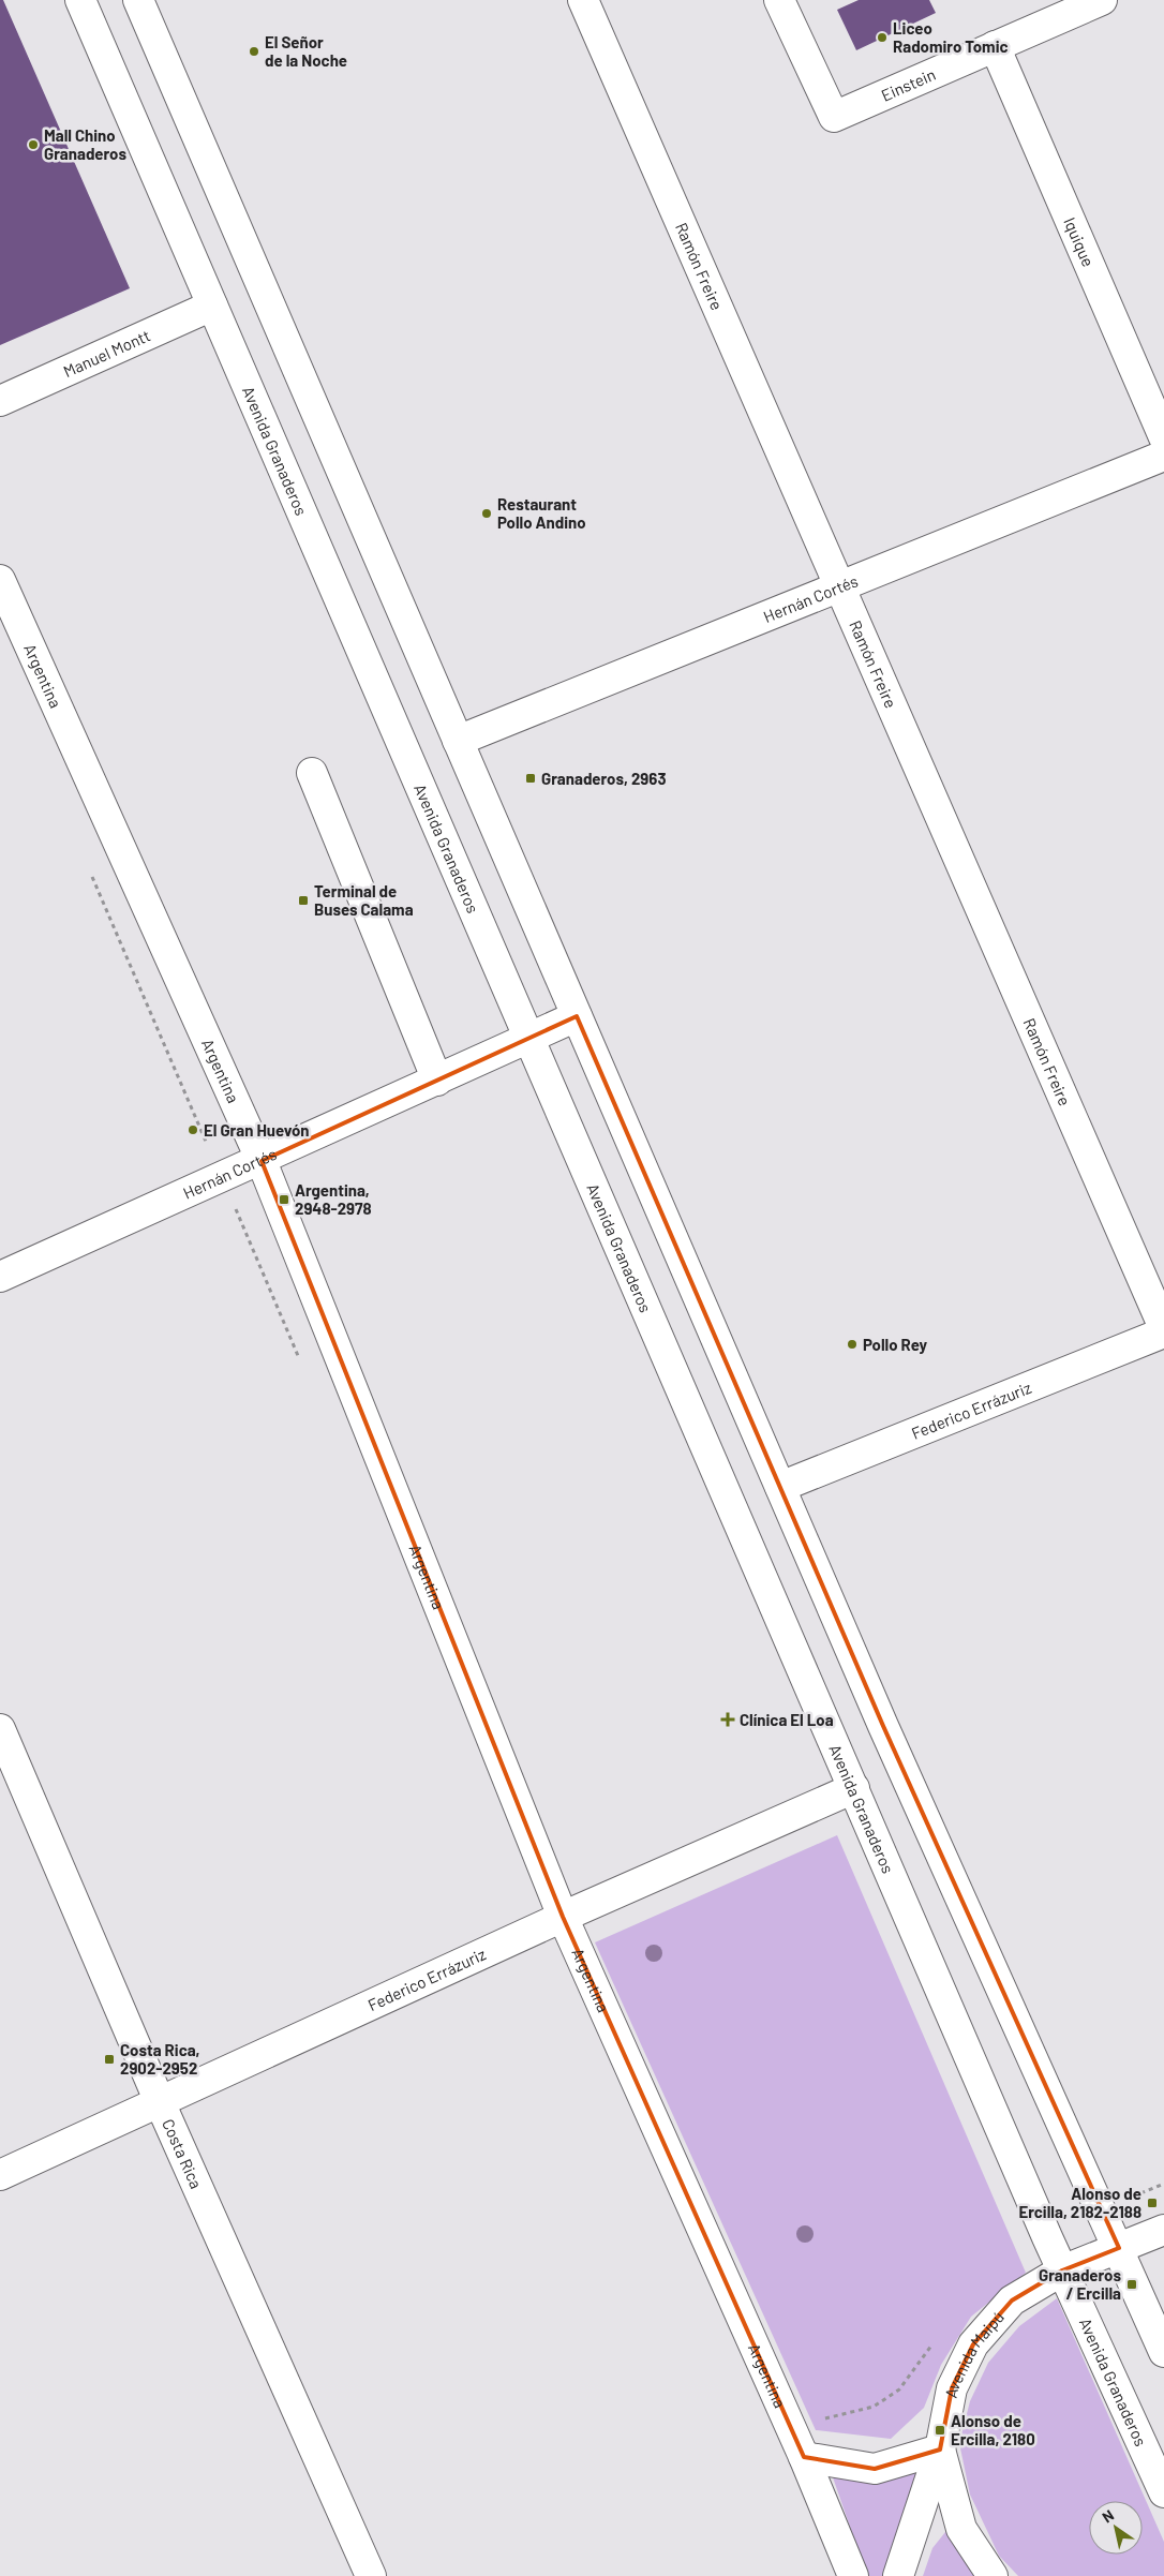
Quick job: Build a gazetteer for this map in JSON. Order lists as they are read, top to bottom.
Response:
{
  "streets": {
    "street": [
      "Einstein",
      "Iquique",
      "Ramón Freire",
      "Manuel Montt",
      "Avenida Granaderos",
      "Hernán Cortés",
      "Argentina",
      "Federico Errázuriz",
      "Costa Rica",
      "Avenida Maipú"
    ]
  },
  "crossings": [
    ["Einstein", "Iquique"],
    ["Ramón Freire", "Hernán Cortés"],
    ["Manuel Montt", "Avenida Granaderos"],
    ["Avenida Granaderos", "Hernán Cortés"],
    ["Avenida Granaderos", "Federico Errázuriz"],
    ["Avenida Granaderos", "Avenida Maipú"],
    ["Hernán Cortés", "Argentina"],
    ["Argentina", "Federico Errázuriz"],
    ["Federico Errázuriz", "Costa Rica"]
  ],
  "places": {
    "other": [
      "Liceo Radomiro Tomic",
      "El Señor de la Noche",
      "Mall Chino Granaderos",
      "Restaurant Pollo Andino",
      "El Gran Huevón",
      "Pollo Rey"
    ],
    "transit": [
      "Granaderos, 2963",
      "Terminal de Buses Calama",
      "Argentina, 2948-2978",
      "Costa Rica, 2902-2952",
      "Alonso de Ercilla, 2182-2188",
      "Granaderos / Ercilla",
      "Alonso de Ercilla, 2180"
    ],
    "health": ["Clínica El Loa"]
  },
  "north": "top left"
}
